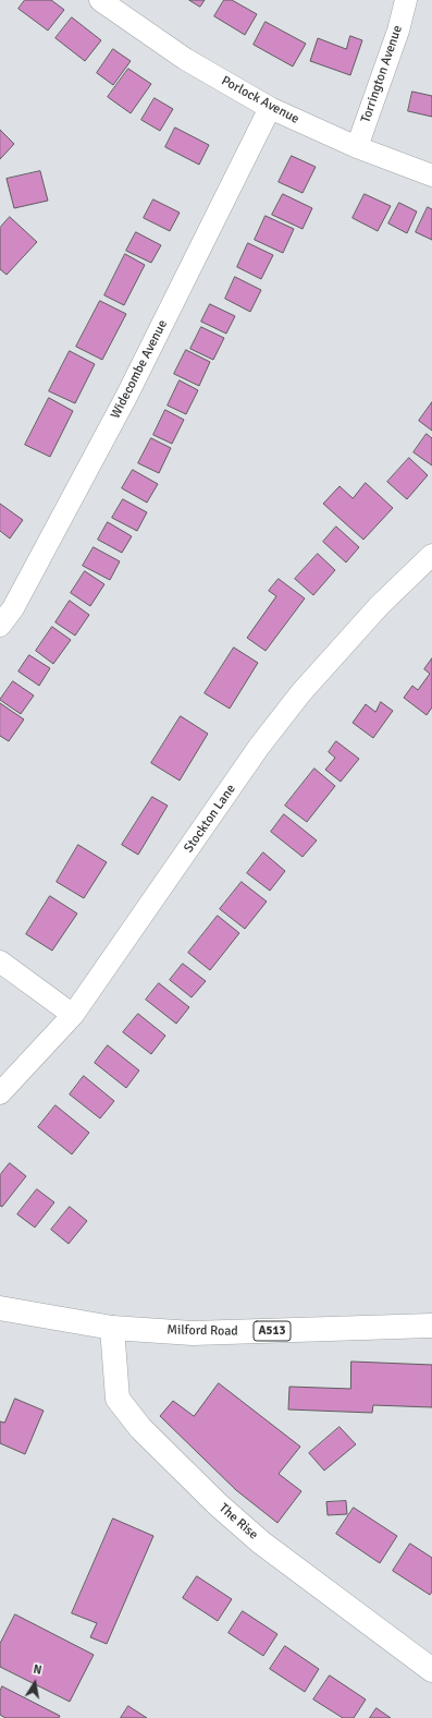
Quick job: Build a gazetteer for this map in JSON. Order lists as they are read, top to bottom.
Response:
{
  "streets": {
    "main road": ["Milford Road", "A513", "The Rise"],
    "street": [
      "Torrington Avenue",
      "Porlock Avenue",
      "Widecombe Avenue",
      "Stockton Lane"
    ]
  },
  "crossings": [
    ["Torrington Avenue", "Porlock Avenue"],
    ["Porlock Avenue", "Widecombe Avenue"],
    ["Milford Road", "The Rise"]
  ],
  "north": "top"
}
